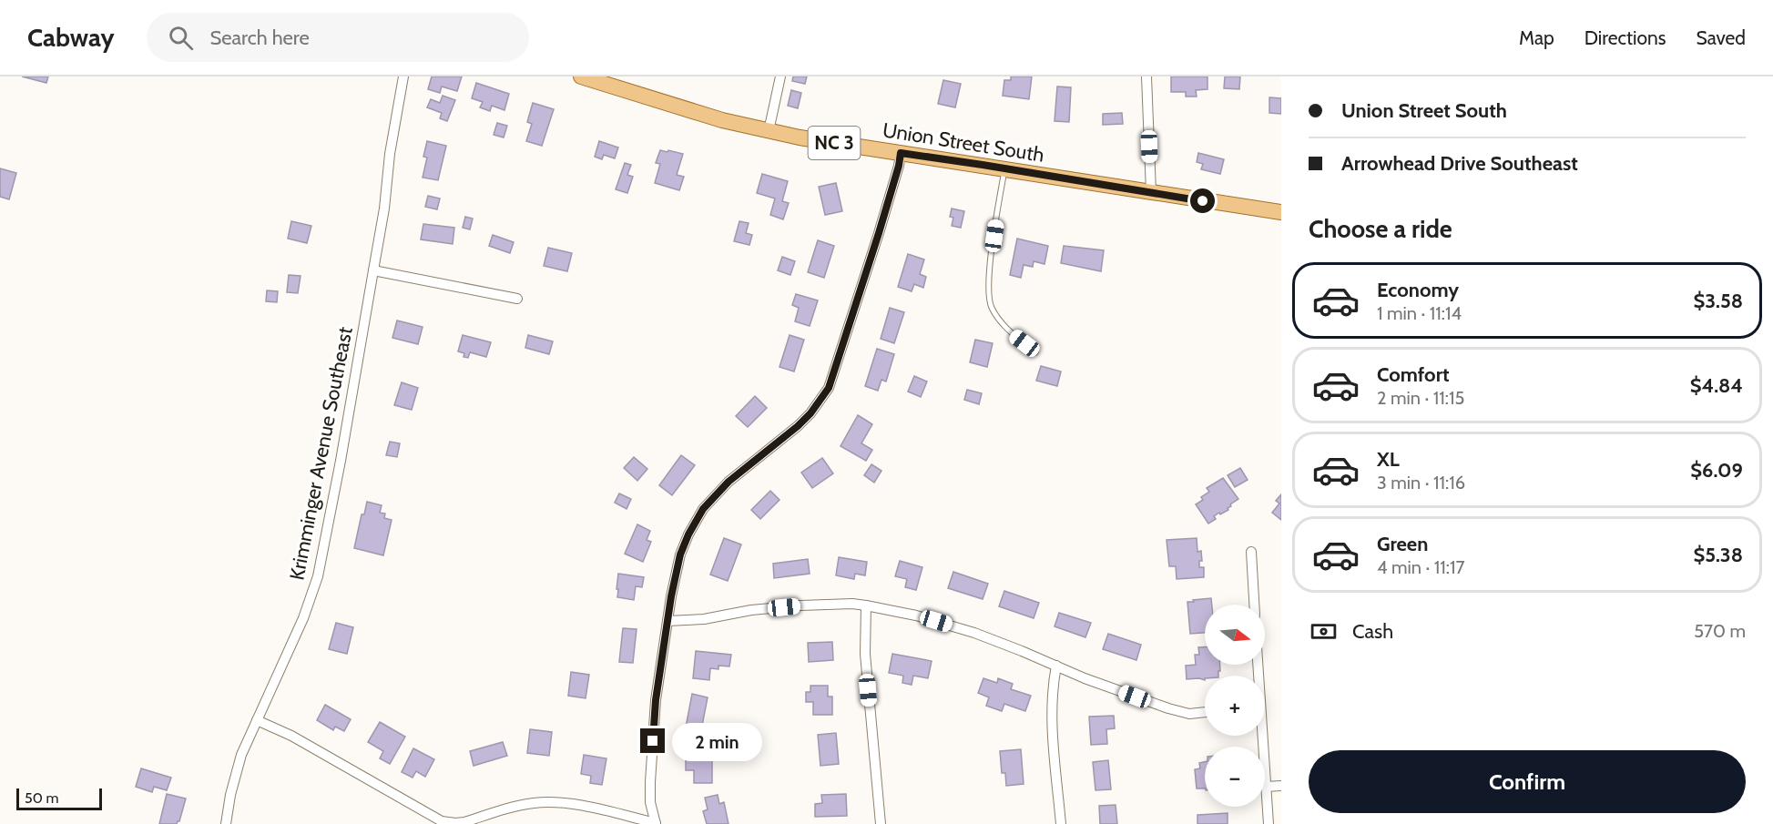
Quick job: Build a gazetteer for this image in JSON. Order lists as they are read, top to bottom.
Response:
{
  "streets": {
    "main road": ["Union Street South", "NC 3"],
    "street": ["Krimminger Avenue Southeast"]
  },
  "scale_bar": "50 m",
  "north": "right",
  "page": {
    "header": "Cabway",
    "search": "Search here",
    "nav": ["Map", "Directions", "Saved"],
    "banner": ["Union Street South", "Arrowhead Drive Southeast"],
    "heading": "Choose a ride",
    "list": [
      {
        "name": "Economy",
        "note": "1 min · 11:14",
        "value": "$3.58"
      },
      {
        "name": "Comfort",
        "note": "2 min · 11:15",
        "value": "$4.84"
      },
      {
        "name": "XL",
        "note": "3 min · 11:16",
        "value": "$6.09"
      },
      {
        "name": "Green",
        "note": "4 min · 11:17",
        "value": "$5.38"
      }
    ],
    "pay": ["Cash", "570 m"],
    "map_buttons": ["+", "−"],
    "bubble": "2 min",
    "buttons": "Confirm",
    "scale": "50 m"
  }
}
